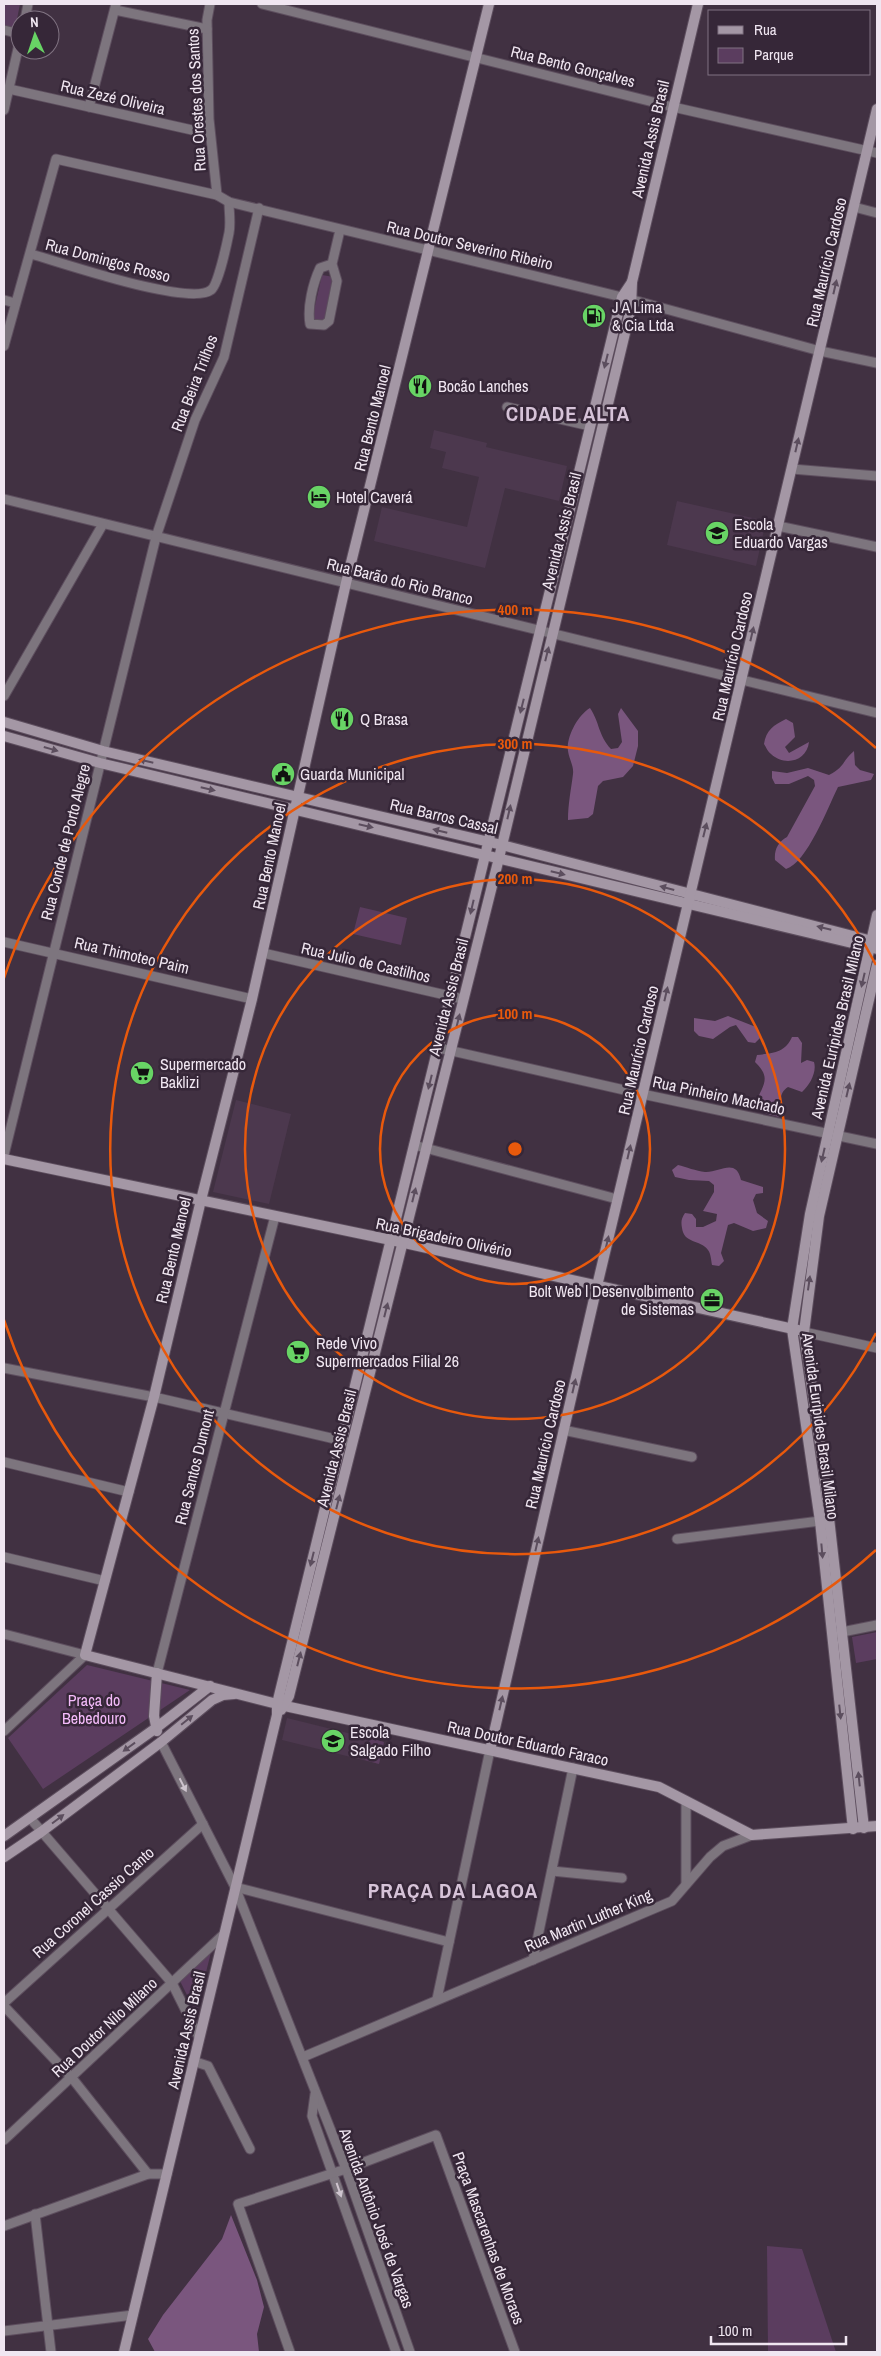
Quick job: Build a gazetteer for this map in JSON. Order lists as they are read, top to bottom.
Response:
{
  "streets": {
    "main road": [
      "Avenida Assis Brasil",
      "Rua Maurício Cardoso",
      "Rua Bento Manoel",
      "Rua Barros Cassal",
      "Avenida Euripides Brasil Milano",
      "Rua Brigadeiro Olivério",
      "Rua Santos Dumont",
      "Rua Doutor Eduardo Faraco",
      "Rua Martin Luther King"
    ],
    "street": [
      "Rua Bento Gonçalves",
      "Rua Zezé Oliveira",
      "Rua Orestes dos Santos",
      "Rua Doutor Severino Ribeiro",
      "Rua Domingos Rosso",
      "Rua Beira Trilhos",
      "Rua Barão do Rio Branco",
      "Rua Conde de Porto Alegre",
      "Rua Thimoteo Paim",
      "Rua Julio de Castilhos",
      "Rua Pinheiro Machado",
      "Rua Coronel Cassio Canto",
      "Rua Doutor Nilo Milano",
      "Avenida Antônio José de Vargas",
      "Praça Mascarenhas de Moraes"
    ]
  },
  "crossings": [
    ["Rua Bento Gonçalves", "Avenida Assis Brasil"],
    ["Rua Bento Gonçalves", "Rua Maurício Cardoso"],
    ["Rua Bento Gonçalves", "Rua Bento Manoel"],
    ["Rua Zezé Oliveira", "Rua Orestes dos Santos"],
    ["Rua Orestes dos Santos", "Rua Doutor Severino Ribeiro"],
    ["Avenida Assis Brasil", "Rua Doutor Severino Ribeiro"],
    ["Avenida Assis Brasil", "Rua Barão do Rio Branco"],
    ["Avenida Assis Brasil", "Rua Barros Cassal"],
    ["Avenida Assis Brasil", "Rua Julio de Castilhos"],
    ["Avenida Assis Brasil", "Rua Pinheiro Machado"],
    ["Avenida Assis Brasil", "Rua Brigadeiro Olivério"],
    ["Avenida Assis Brasil", "Rua Doutor Eduardo Faraco"],
    ["Avenida Assis Brasil", "Rua Doutor Nilo Milano"],
    ["Avenida Assis Brasil", "Avenida Antônio José de Vargas"],
    ["Rua Doutor Severino Ribeiro", "Rua Domingos Rosso"],
    ["Rua Doutor Severino Ribeiro", "Rua Maurício Cardoso"],
    ["Rua Doutor Severino Ribeiro", "Rua Beira Trilhos"],
    ["Rua Doutor Severino Ribeiro", "Rua Bento Manoel"],
    ["Rua Maurício Cardoso", "Rua Barão do Rio Branco"],
    ["Rua Maurício Cardoso", "Rua Barros Cassal"],
    ["Rua Maurício Cardoso", "Rua Pinheiro Machado"],
    ["Rua Maurício Cardoso", "Rua Brigadeiro Olivério"],
    ["Rua Maurício Cardoso", "Rua Doutor Eduardo Faraco"],
    ["Rua Maurício Cardoso", "Rua Martin Luther King"],
    ["Rua Beira Trilhos", "Rua Barão do Rio Branco"],
    ["Rua Beira Trilhos", "Rua Conde de Porto Alegre"],
    ["Rua Bento Manoel", "Rua Barão do Rio Branco"],
    ["Rua Bento Manoel", "Rua Barros Cassal"],
    ["Rua Bento Manoel", "Rua Thimoteo Paim"],
    ["Rua Bento Manoel", "Rua Julio de Castilhos"],
    ["Rua Bento Manoel", "Rua Brigadeiro Olivério"],
    ["Rua Bento Manoel", "Rua Doutor Eduardo Faraco"],
    ["Rua Barão do Rio Branco", "Rua Conde de Porto Alegre"],
    ["Rua Barros Cassal", "Rua Conde de Porto Alegre"],
    ["Rua Barros Cassal", "Avenida Euripides Brasil Milano"],
    ["Rua Conde de Porto Alegre", "Rua Thimoteo Paim"],
    ["Rua Conde de Porto Alegre", "Rua Brigadeiro Olivério"],
    ["Avenida Euripides Brasil Milano", "Rua Pinheiro Machado"],
    ["Avenida Euripides Brasil Milano", "Rua Brigadeiro Olivério"],
    ["Avenida Euripides Brasil Milano", "Rua Martin Luther King"],
    ["Rua Brigadeiro Olivério", "Rua Santos Dumont"],
    ["Rua Santos Dumont", "Rua Doutor Eduardo Faraco"],
    ["Rua Doutor Eduardo Faraco", "Rua Martin Luther King"],
    ["Rua Coronel Cassio Canto", "Avenida Antônio José de Vargas"],
    ["Rua Martin Luther King", "Avenida Antônio José de Vargas"],
    ["Avenida Antônio José de Vargas", "Praça Mascarenhas de Moraes"]
  ],
  "one_way": ["Rua Maurício Cardoso"],
  "districts": ["CIDADE ALTA", "PRAÇA DA LAGOA"],
  "parks": ["Praça do Bebedouro"],
  "places": {
    "fuel station": ["J A Lima & Cia Ltda"],
    "restaurant": ["Bocão Lanches", "Q Brasa"],
    "hotel": ["Hotel Caverá"],
    "school or university": ["Escola Eduardo Vargas", "Escola Salgado Filho"],
    "public building": ["Guarda Municipal"],
    "supermarket": ["Supermercado Baklizi", "Rede Vivo Supermercados Filial 26"],
    "office": ["Bolt Web l Desenvolbimento de Sistemas"]
  },
  "legend": ["Rua", "Parque"],
  "scale_bar": "100 m",
  "north": "top",
  "rings": [
    "400 m",
    "300 m",
    "200 m",
    "100 m"
  ]
}
